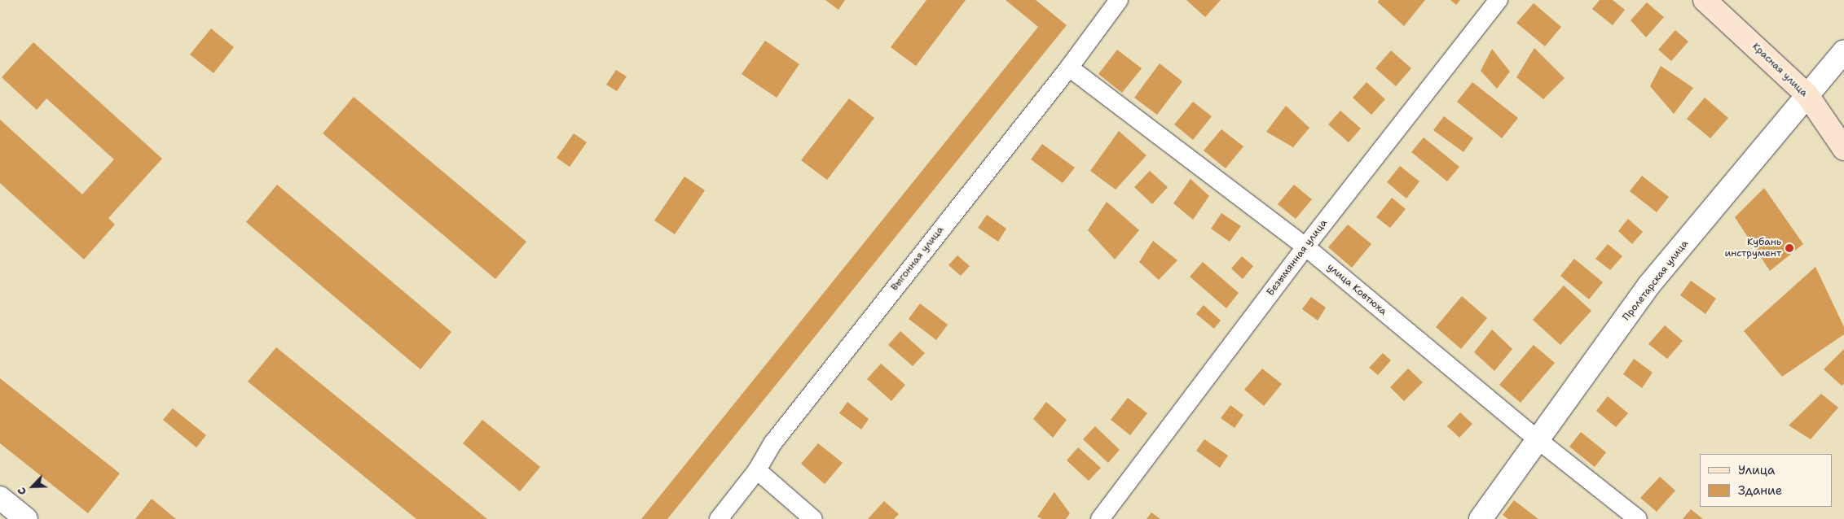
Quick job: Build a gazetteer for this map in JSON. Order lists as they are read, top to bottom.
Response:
{
  "streets": {
    "main road": ["Красная улица"],
    "street": [
      "Безымянная улица",
      "Выгонная улица",
      "Пролетарская улица",
      "улица Ковтюха"
    ]
  },
  "crossings": [
    ["Красная улица", "Пролетарская улица"],
    ["Безымянная улица", "улица Ковтюха"],
    ["Выгонная улица", "улица Ковтюха"],
    ["Пролетарская улица", "улица Ковтюха"]
  ],
  "places": ["Кубань инструмент"],
  "legend": ["Улица", "Здание"],
  "north": "bottom left"
}
